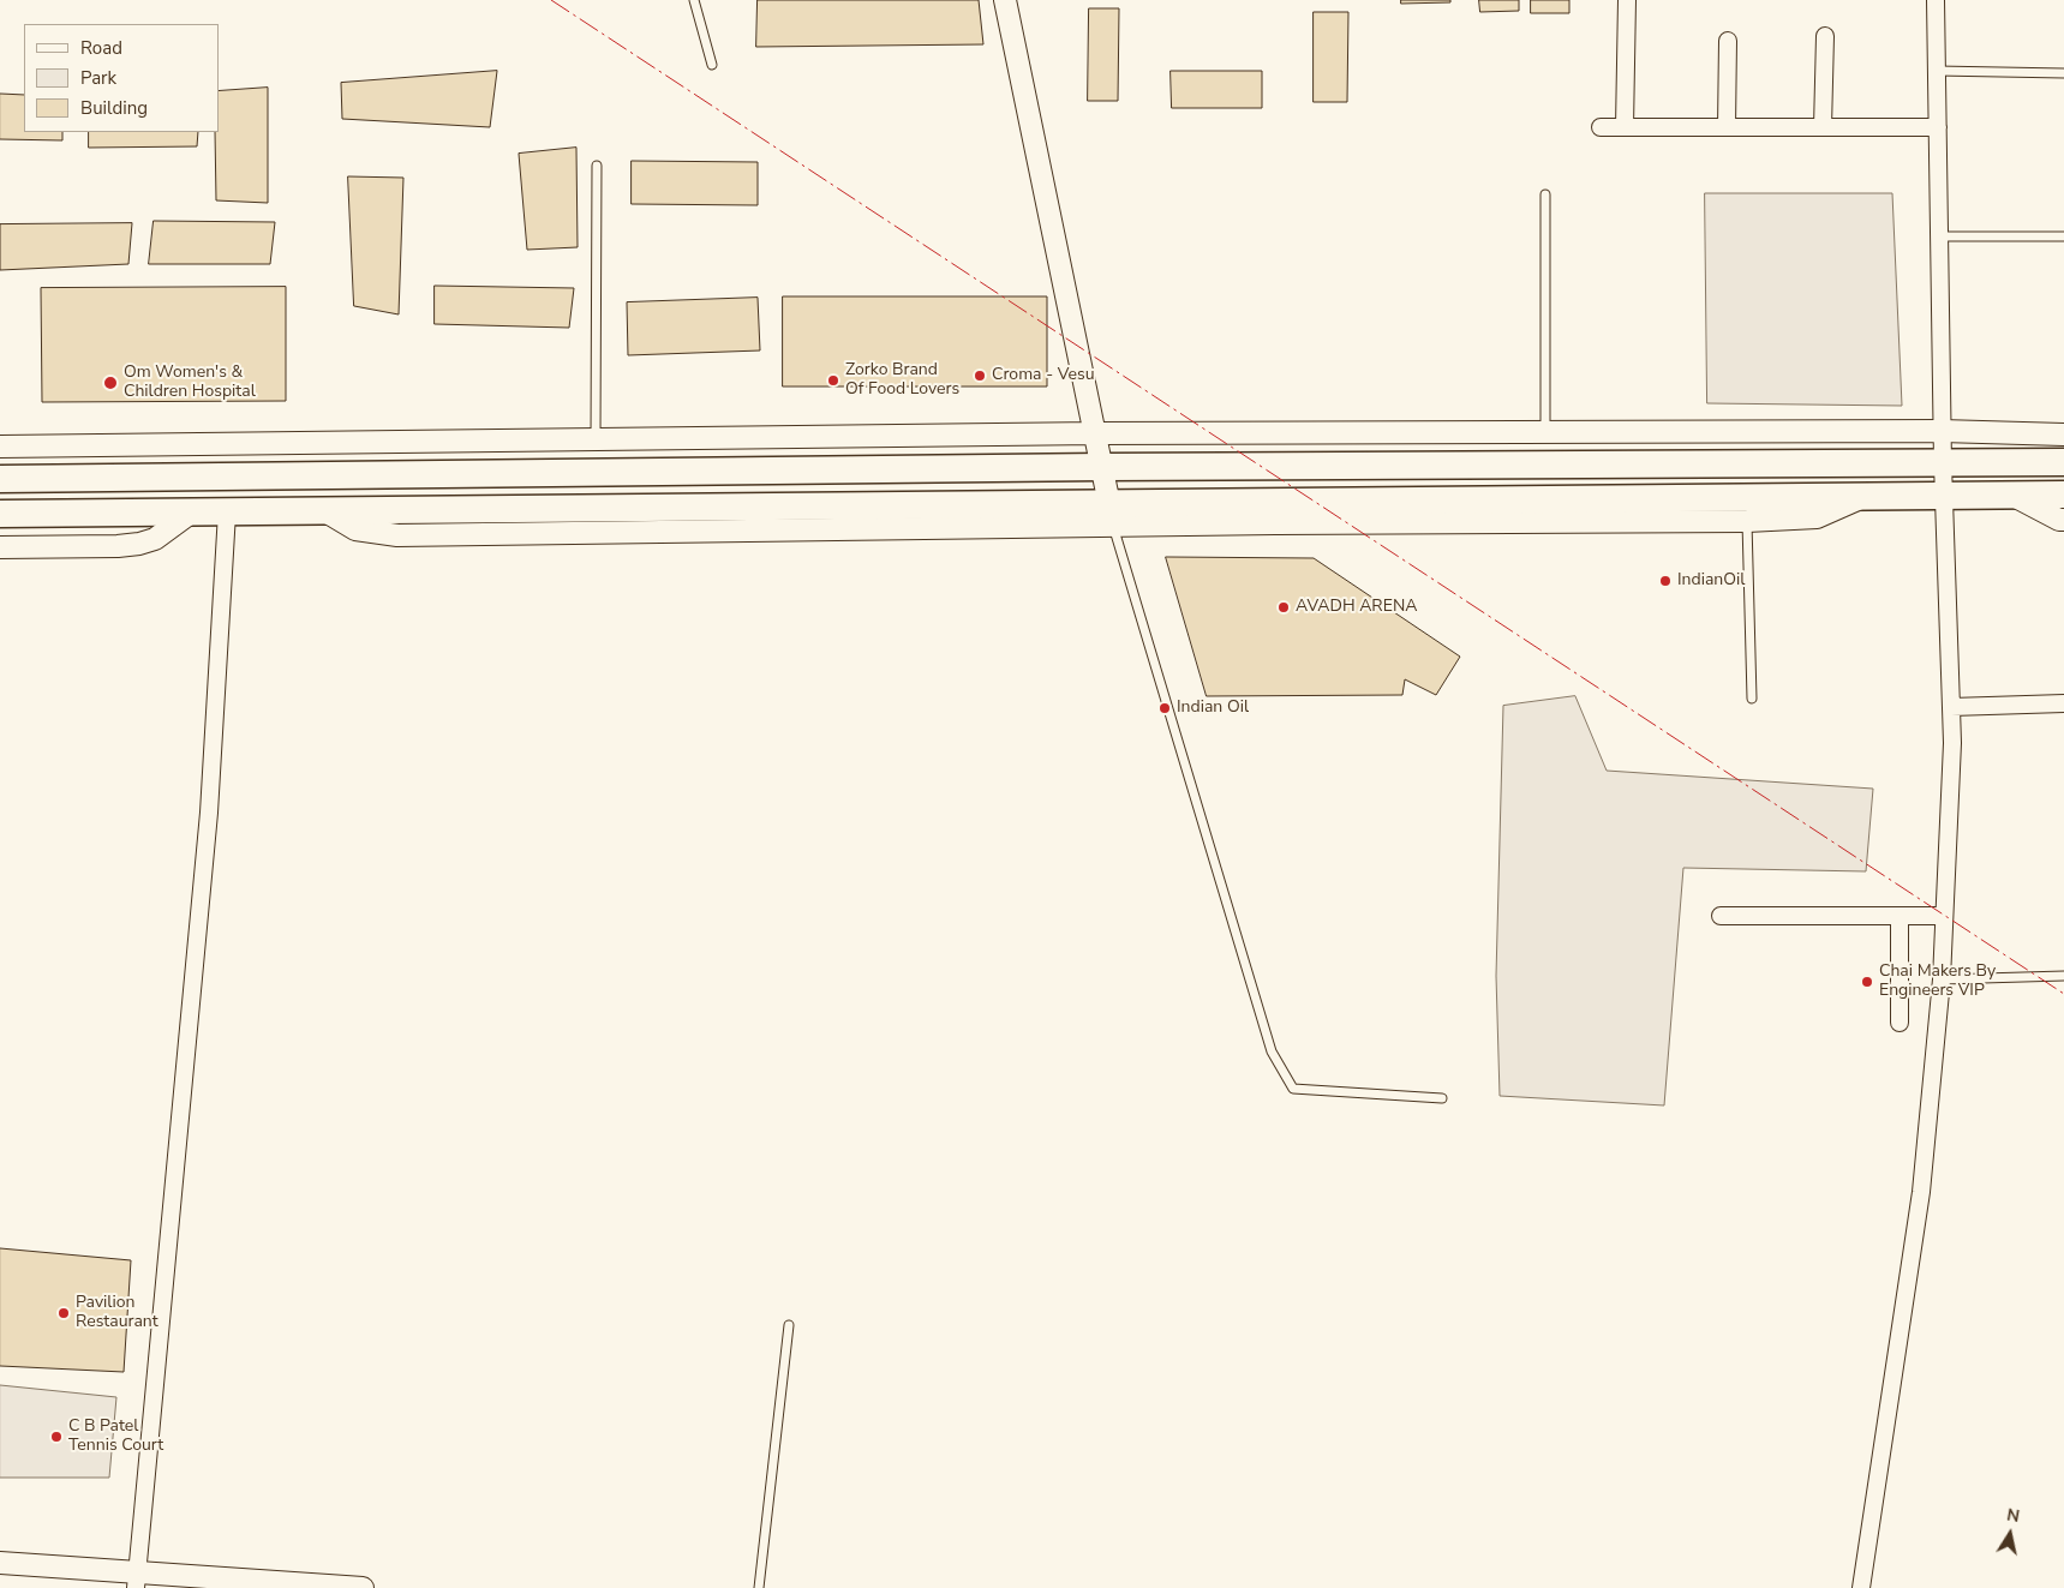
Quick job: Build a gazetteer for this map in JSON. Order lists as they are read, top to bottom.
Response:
{
  "places": [
    "Croma - Vesu",
    "Zorko Brand Of Food Lovers",
    "Om Women's & Children Hospital",
    "IndianOil",
    "AVADH ARENA",
    "Indian Oil",
    "Chai Makers By Engineers VIP",
    "Pavilion Restaurant",
    "C B Patel Tennis Court"
  ],
  "legend": ["Road", "Park", "Building"],
  "north": "top"
}
